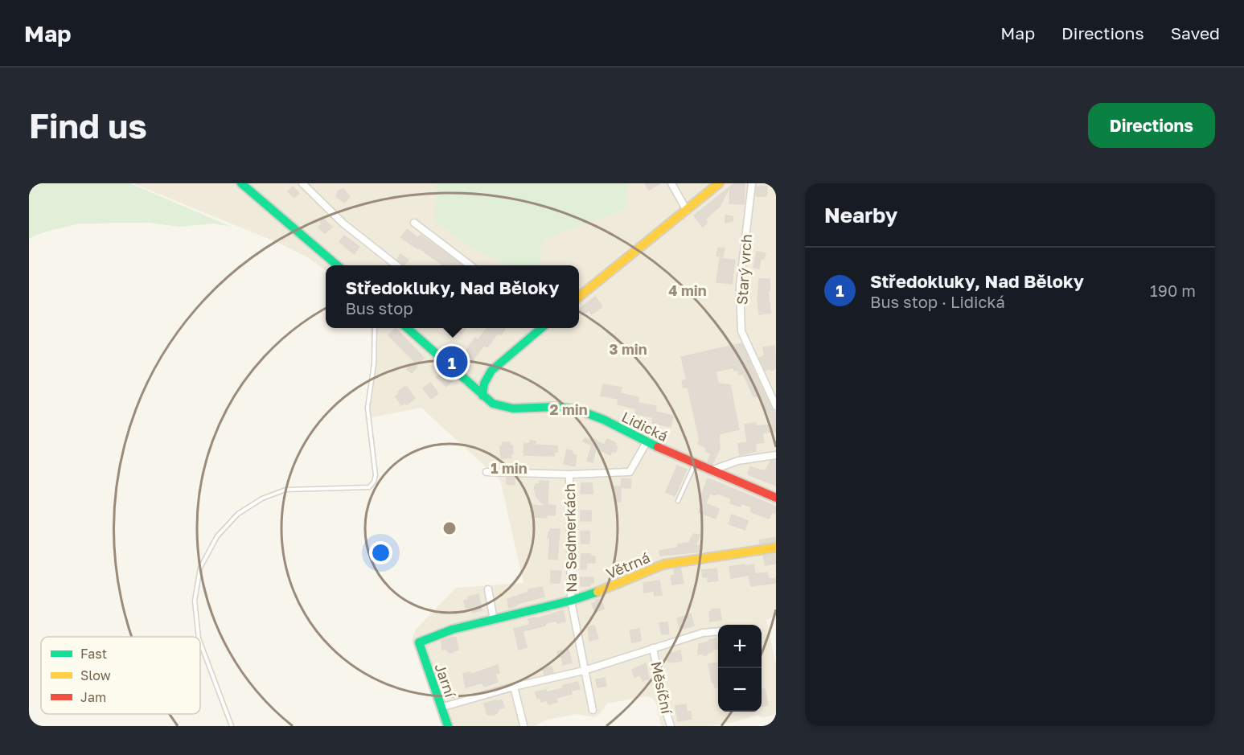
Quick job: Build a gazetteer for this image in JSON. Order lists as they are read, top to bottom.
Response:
{
  "streets": {
    "street": [
      "Starý vrch",
      "Lidická",
      "Na Sedmerkách",
      "Větrná",
      "Jarní",
      "Měsíční"
    ]
  },
  "crossings": [
    ["Lidická", "Na Sedmerkách"],
    ["Na Sedmerkách", "Větrná"],
    ["Na Sedmerkách", "Měsíční"],
    ["Větrná", "Jarní"],
    ["Jarní", "Měsíční"]
  ],
  "legend": ["Fast", "Slow", "Jam"],
  "page": {
    "header": "Map",
    "nav": ["Map", "Directions", "Saved"],
    "buttons": "Directions",
    "title": "Find us",
    "heading": "Nearby",
    "list": [
      {
        "mark": "1",
        "name": "Středokluky, Nad Běloky",
        "note": "Bus stop · Lidická",
        "value": "190 m"
      }
    ],
    "popup": ["Středokluky, Nad Běloky", "Bus stop"],
    "pins": "1",
    "map_buttons": ["+", "−"]
  },
  "rings": [
    "4 min",
    "3 min",
    "2 min",
    "1 min"
  ]
}
